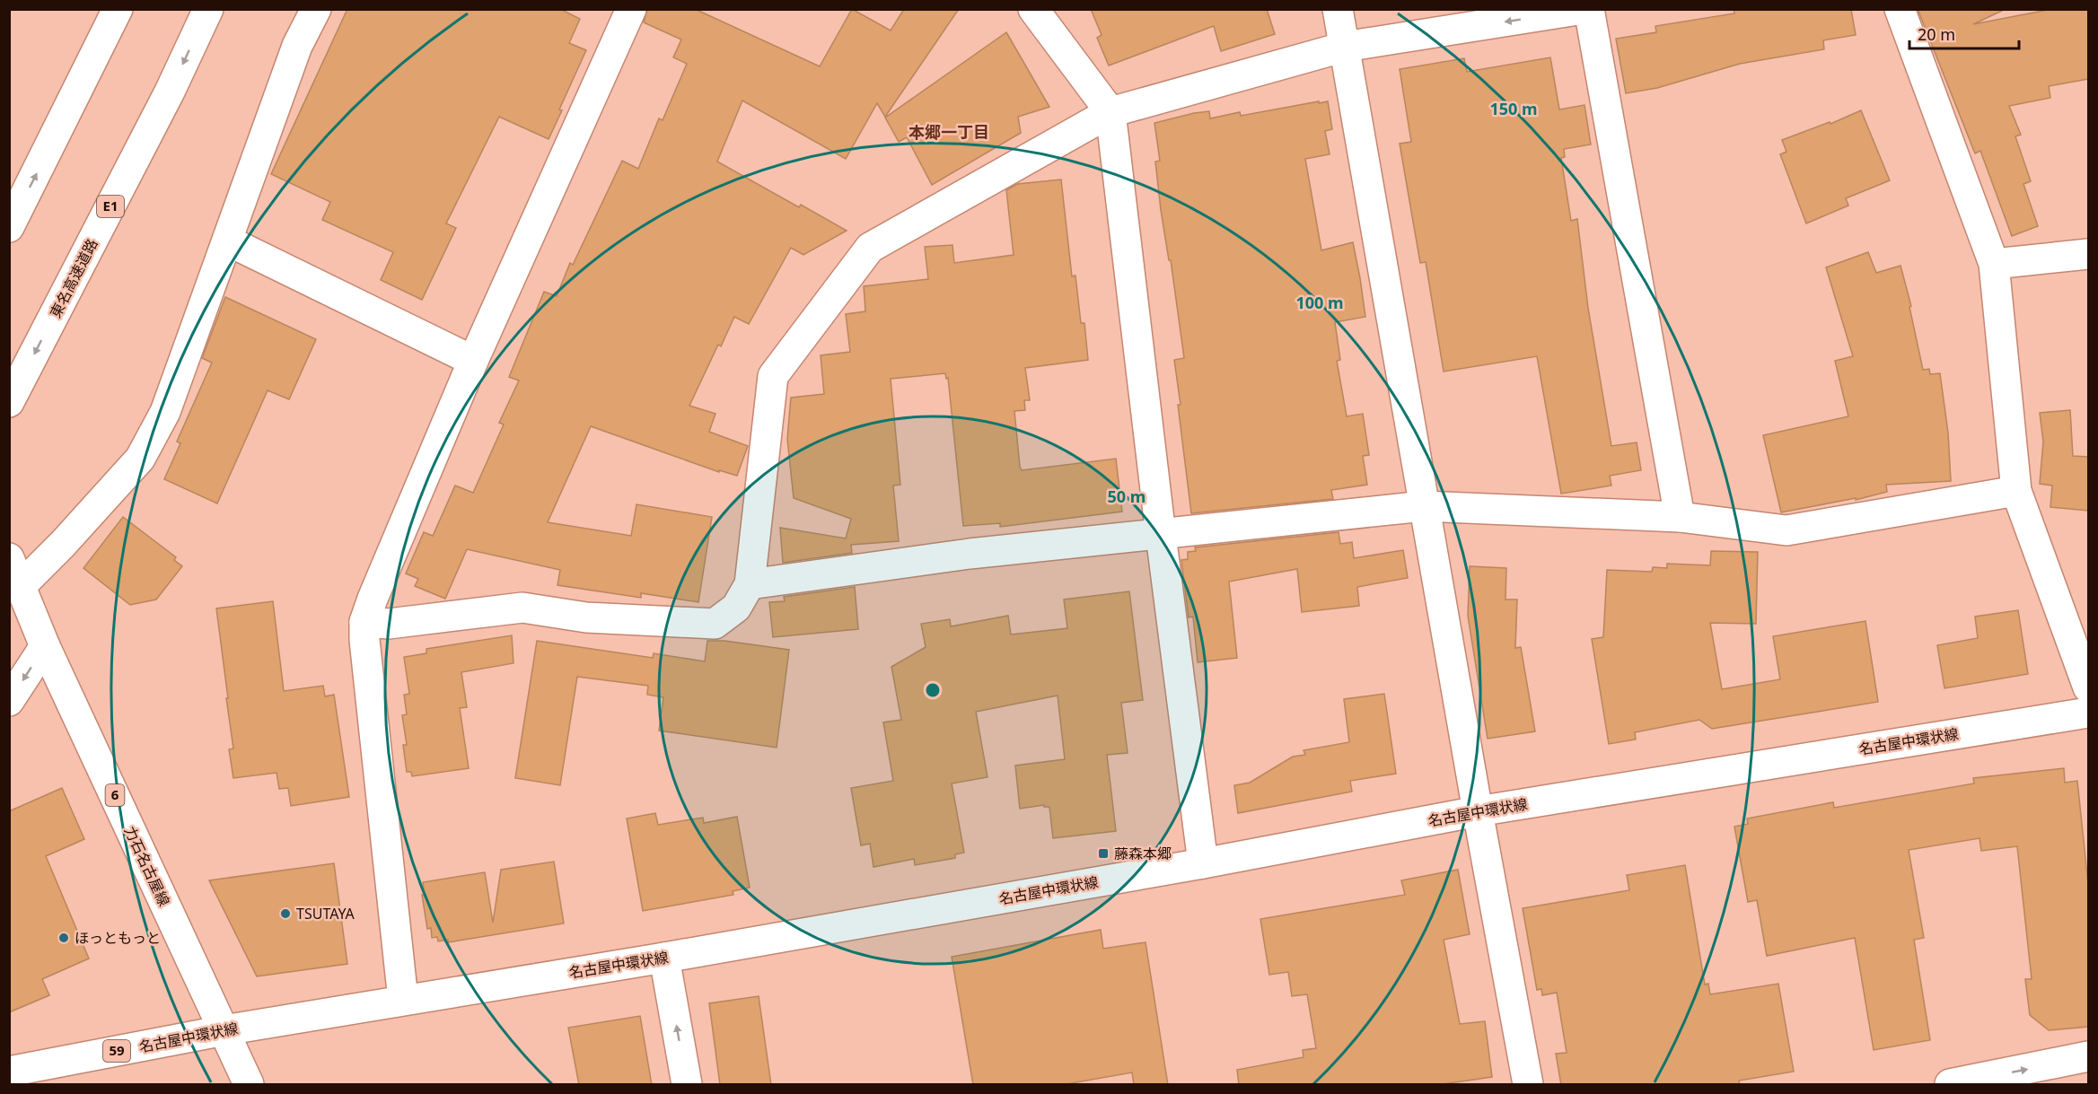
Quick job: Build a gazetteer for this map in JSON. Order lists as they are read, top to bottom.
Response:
{
  "streets": {
    "main road": [
      "E1",
      "東名高速道路",
      "名古屋中環状線",
      "6",
      "力石名古屋線",
      "59"
    ]
  },
  "crossings": [
    ["名古屋中環状線", "力石名古屋線"]
  ],
  "districts": ["本郷一丁目"],
  "places": {
    "transit": ["藤森本郷"],
    "other": ["TSUTAYA", "ほっともっと"]
  },
  "scale_bar": "20 m",
  "rings": ["150 m", "100 m", "50 m"]
}
